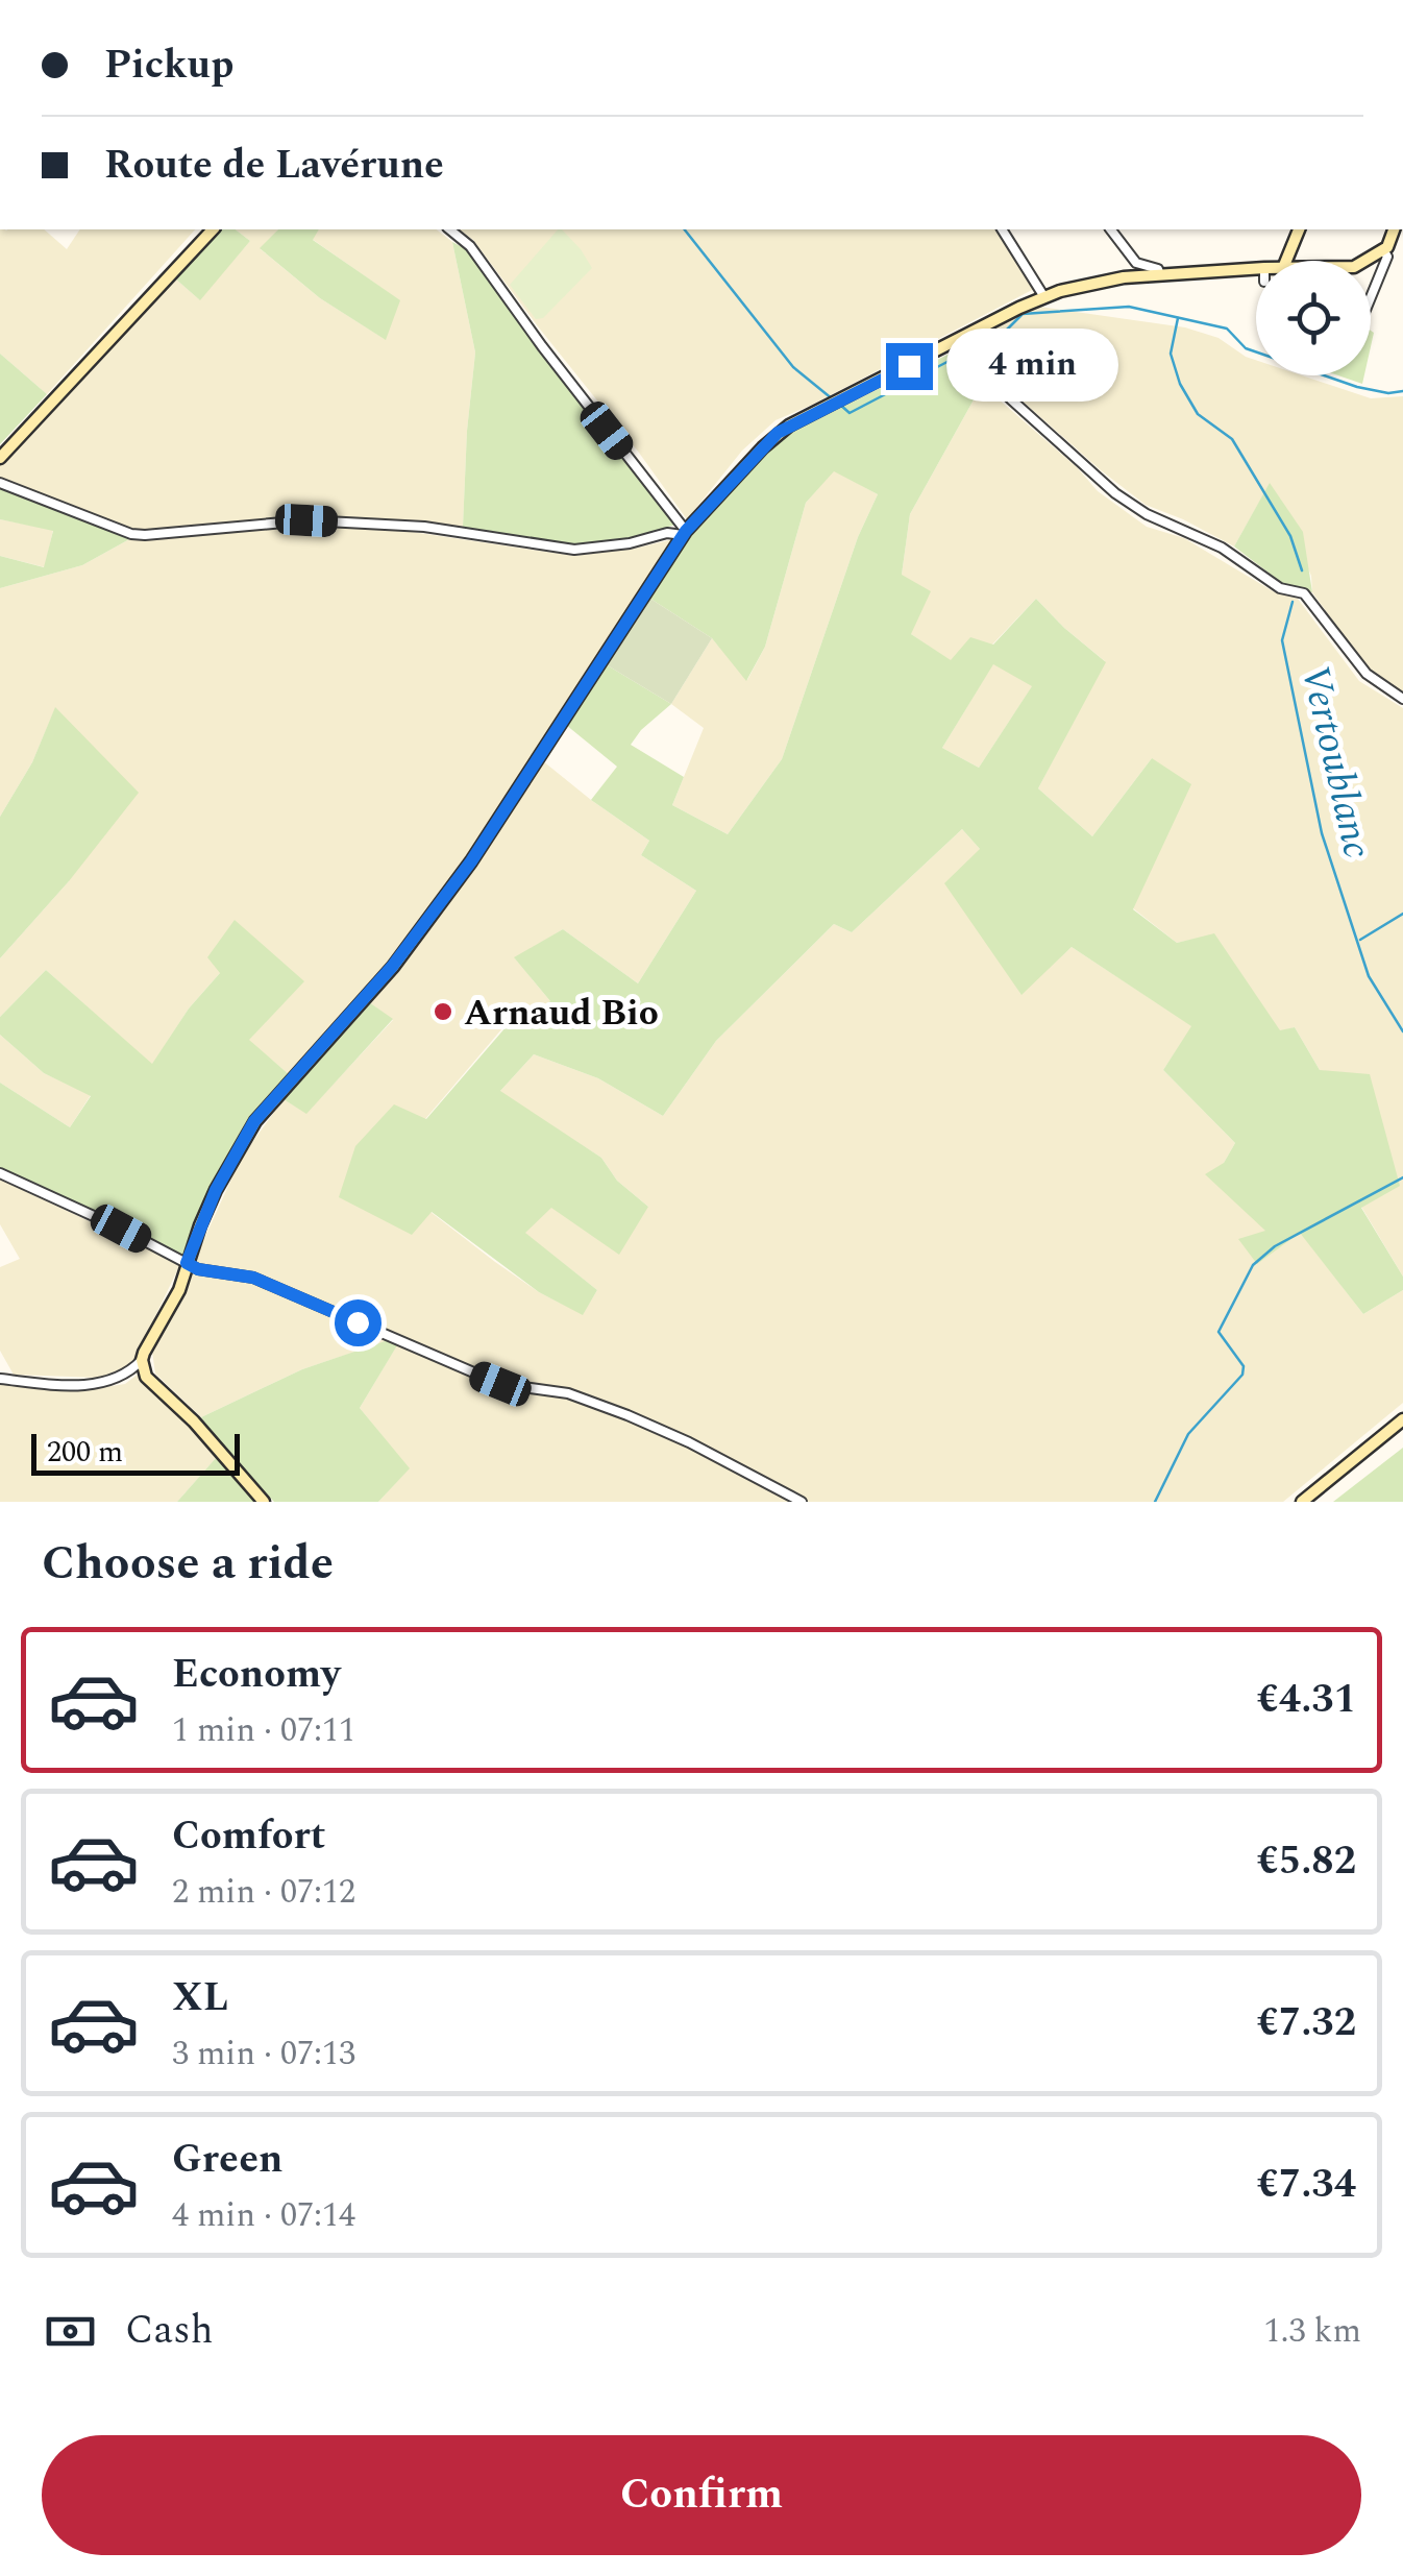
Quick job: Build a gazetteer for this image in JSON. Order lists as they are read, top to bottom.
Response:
{
  "water": ["Vertoublanc"],
  "places": ["Arnaud Bio"],
  "scale_bar": "200 m",
  "page": {
    "banner": ["Pickup", "Route de Lavérune"],
    "bubble": "4 min",
    "scale": "200 m",
    "heading": "Choose a ride",
    "list": [
      {
        "name": "Economy",
        "note": "1 min · 07:11",
        "value": "€4.31"
      },
      {
        "name": "Comfort",
        "note": "2 min · 07:12",
        "value": "€5.82"
      },
      {
        "name": "XL",
        "note": "3 min · 07:13",
        "value": "€7.32"
      },
      {
        "name": "Green",
        "note": "4 min · 07:14",
        "value": "€7.34"
      }
    ],
    "pay": ["Cash", "1.3 km"],
    "buttons": "Confirm"
  }
}
